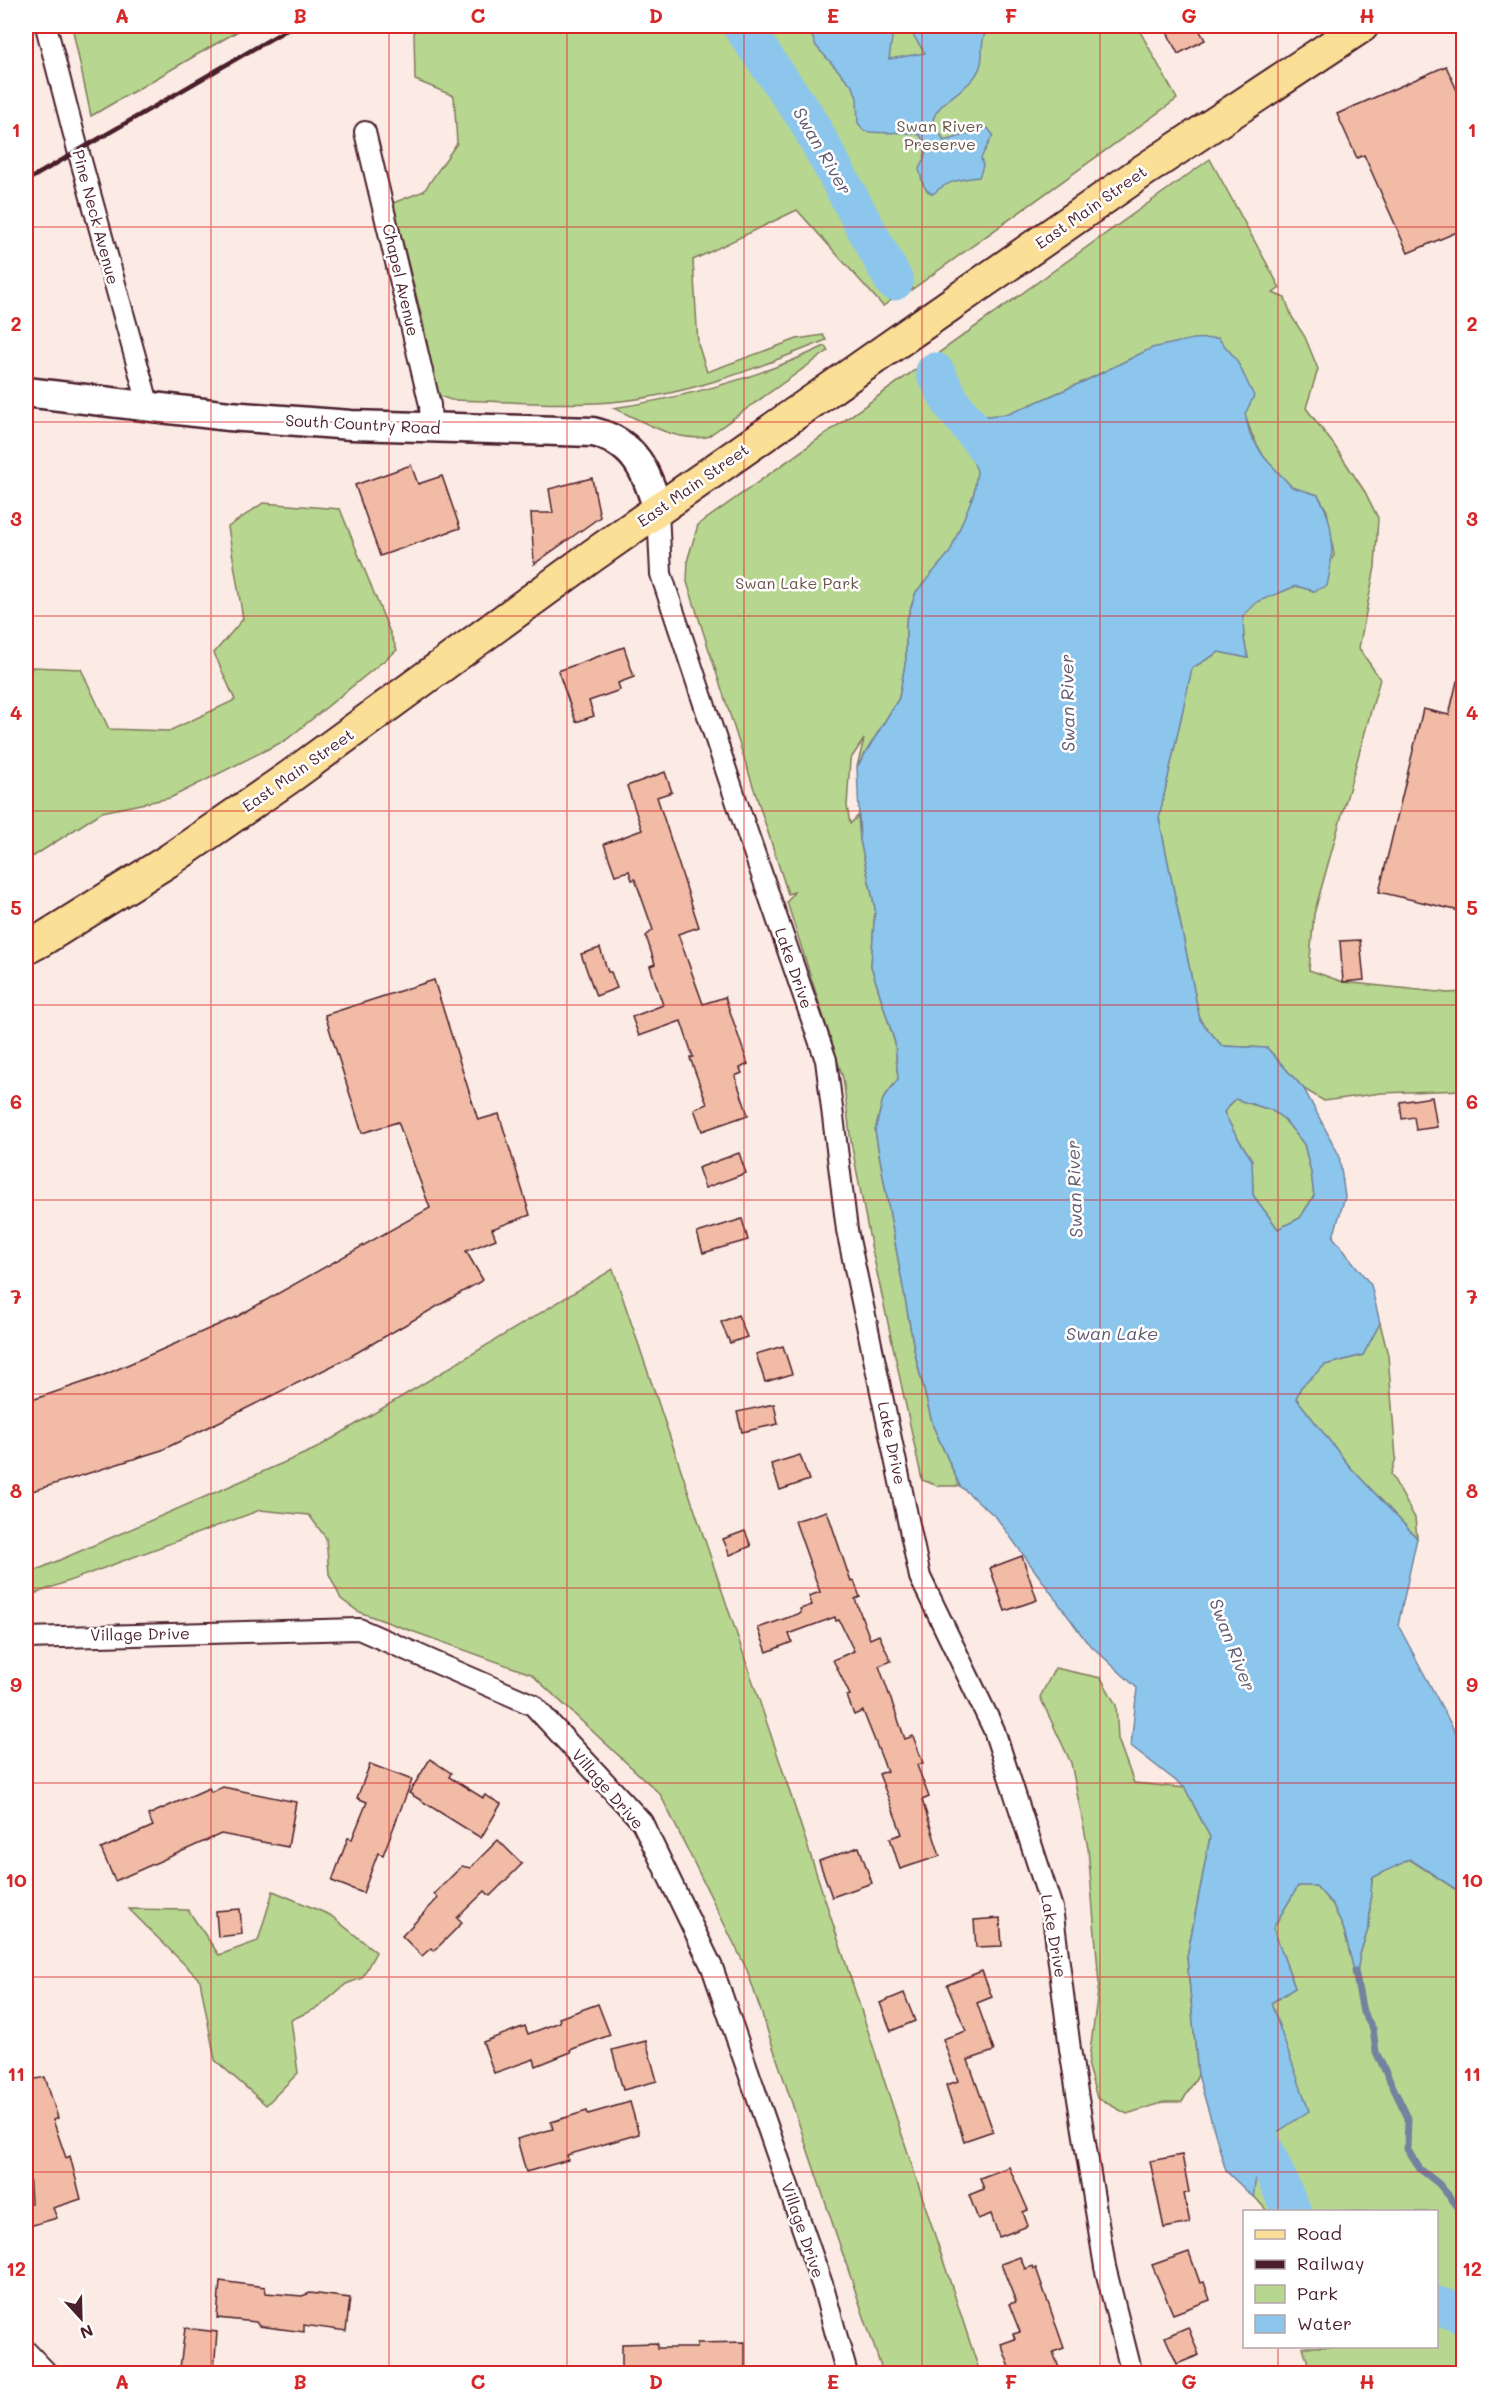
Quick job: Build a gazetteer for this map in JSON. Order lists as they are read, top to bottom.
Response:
{
  "streets": {
    "main road": ["East Main Street", "South Country Road"],
    "street": [
      "Pine Neck Avenue",
      "Chapel Avenue",
      "Lake Drive",
      "Village Drive"
    ]
  },
  "crossings": [
    ["East Main Street", "South Country Road"],
    ["East Main Street", "Lake Drive"],
    ["Pine Neck Avenue", "South Country Road"],
    ["Chapel Avenue", "South Country Road"],
    ["South Country Road", "Lake Drive"]
  ],
  "water": ["Swan River", "Swan Lake"],
  "parks": ["Swan River Preserve", "Swan Lake Park"],
  "legend": [
    "Road",
    "Railway",
    "Park",
    "Water"
  ],
  "north": "bottom",
  "grid": {
    "columns": [
      "A",
      "B",
      "C",
      "D",
      "E",
      "F",
      "G",
      "H"
    ],
    "rows": [
      "1",
      "2",
      "3",
      "4",
      "5",
      "6",
      "7",
      "8",
      "9",
      "10",
      "11",
      "12"
    ]
  }
}
